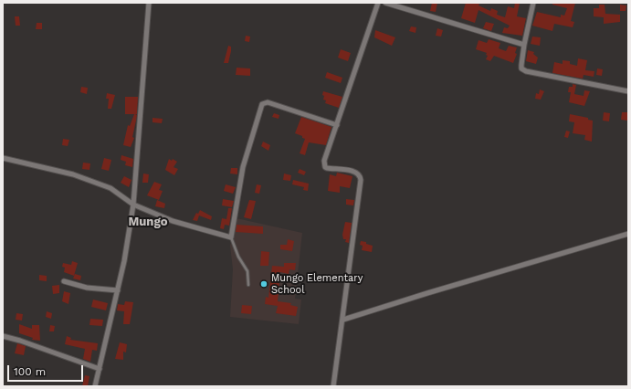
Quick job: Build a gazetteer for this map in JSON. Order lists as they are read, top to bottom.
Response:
{
  "districts": ["Mungo"],
  "places": ["Mungo Elementary School"],
  "scale_bar": "100 m"
}
